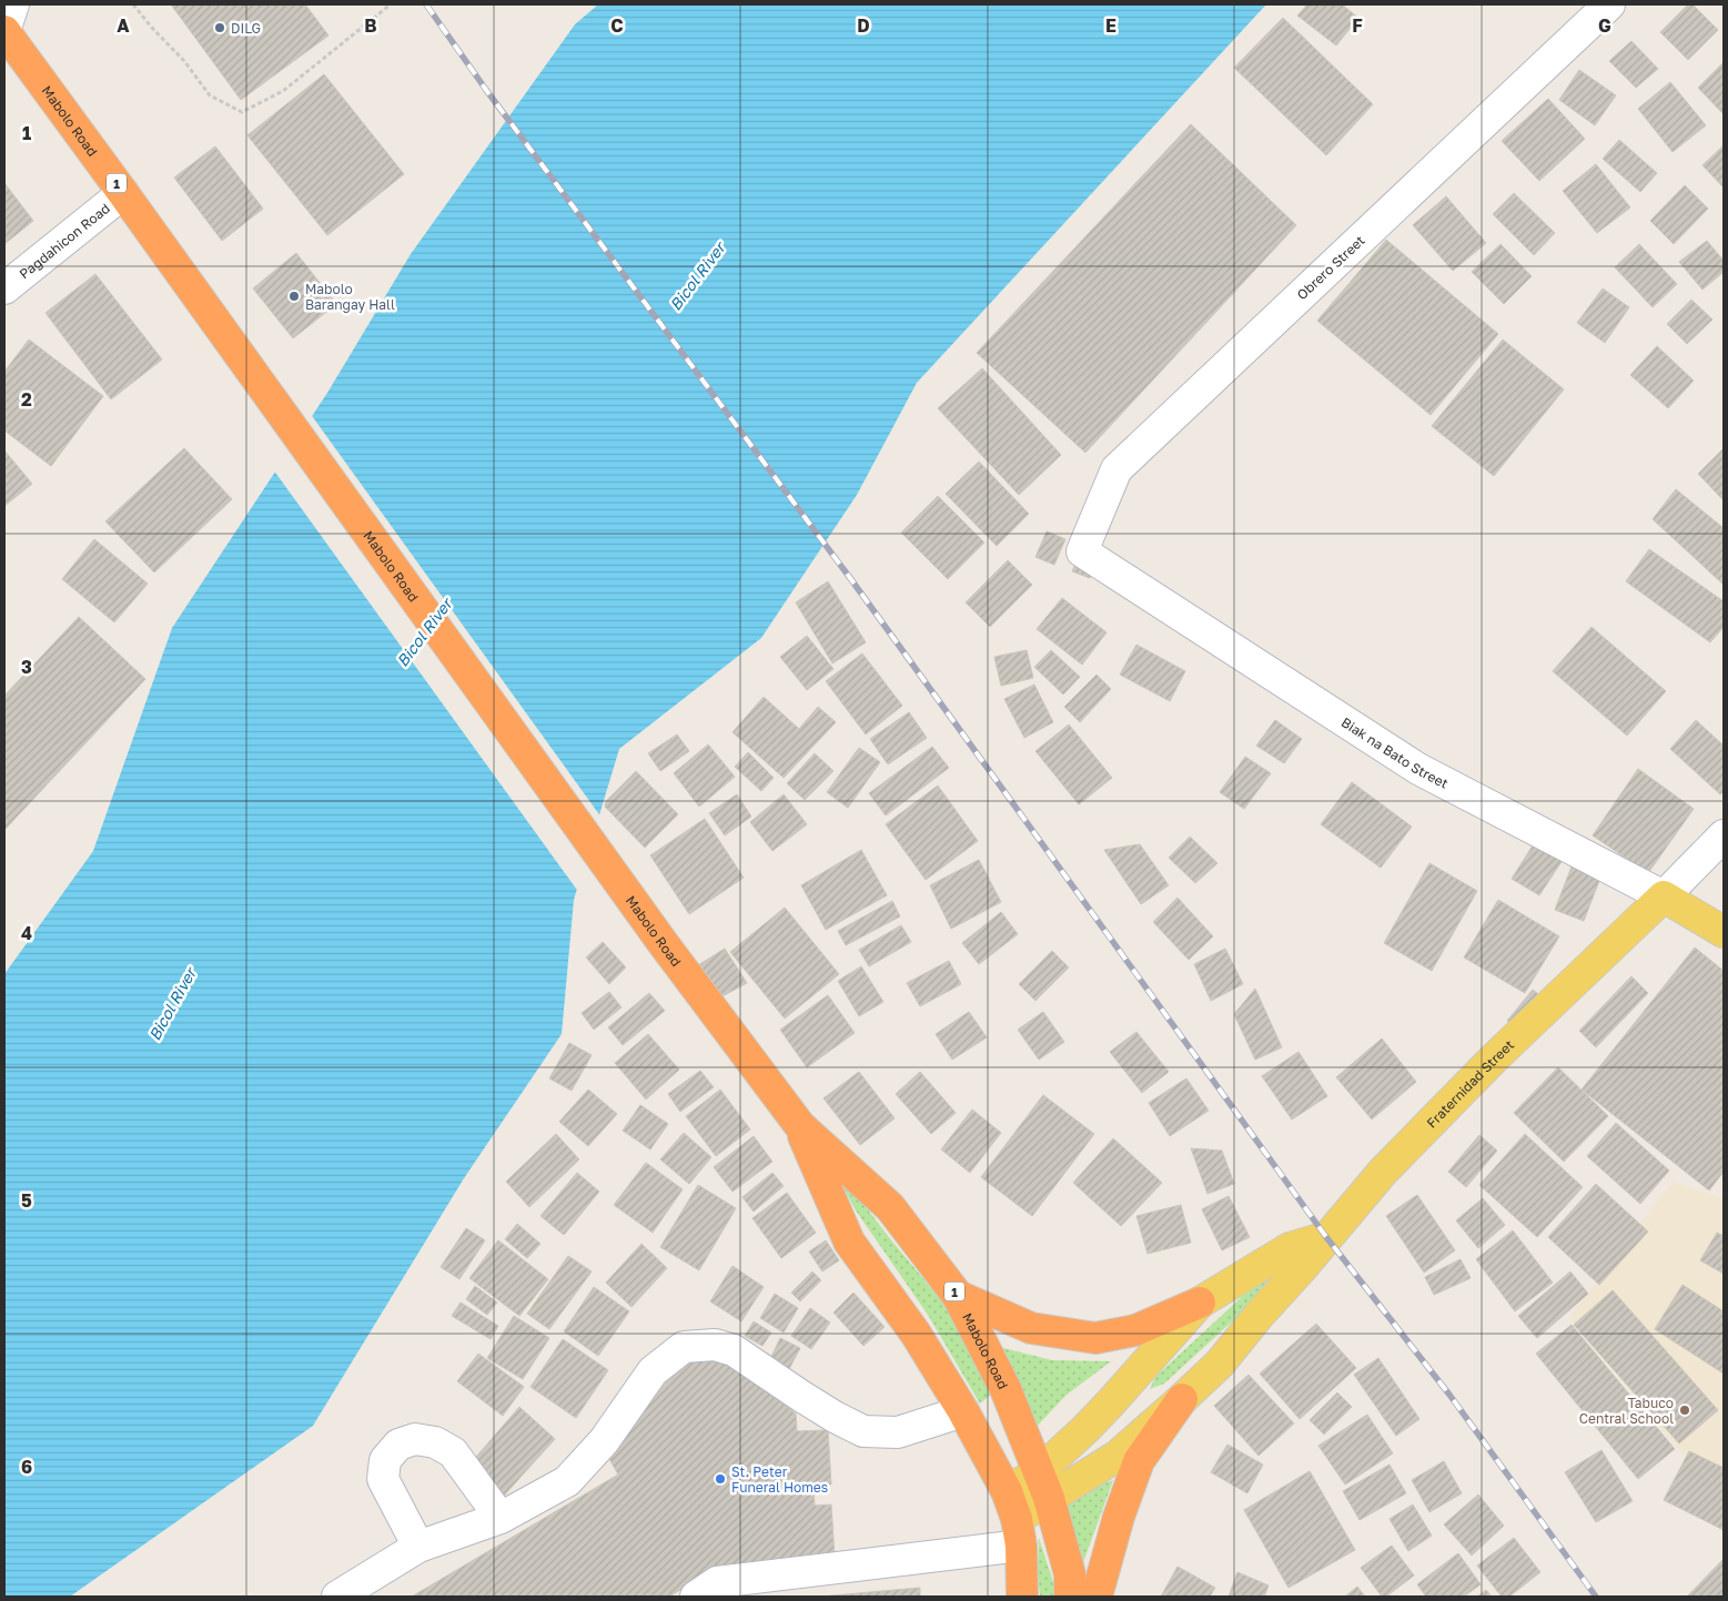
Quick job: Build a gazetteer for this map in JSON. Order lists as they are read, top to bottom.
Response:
{
  "streets": {
    "highway": ["Mabolo Road", "1"],
    "main road": ["Biak na Bato Street", "Fraternidad Street"],
    "street": ["Pagdahicon Road", "Obrero Street"]
  },
  "crossings": [
    ["Mabolo Road", "1"],
    ["Mabolo Road", "Pagdahicon Road"],
    ["Mabolo Road", "Fraternidad Street"],
    ["1", "Fraternidad Street"],
    ["Obrero Street", "Biak na Bato Street"],
    ["Biak na Bato Street", "Fraternidad Street"]
  ],
  "water": ["Bicol River"],
  "places": [
    "DILG",
    "Mabolo Barangay Hall",
    "Tabuco Central School",
    "St. Peter Funeral Homes"
  ],
  "grid": {
    "columns": [
      "A",
      "B",
      "C",
      "D",
      "E",
      "F",
      "G"
    ],
    "rows": [
      "1",
      "2",
      "3",
      "4",
      "5",
      "6"
    ]
  }
}
